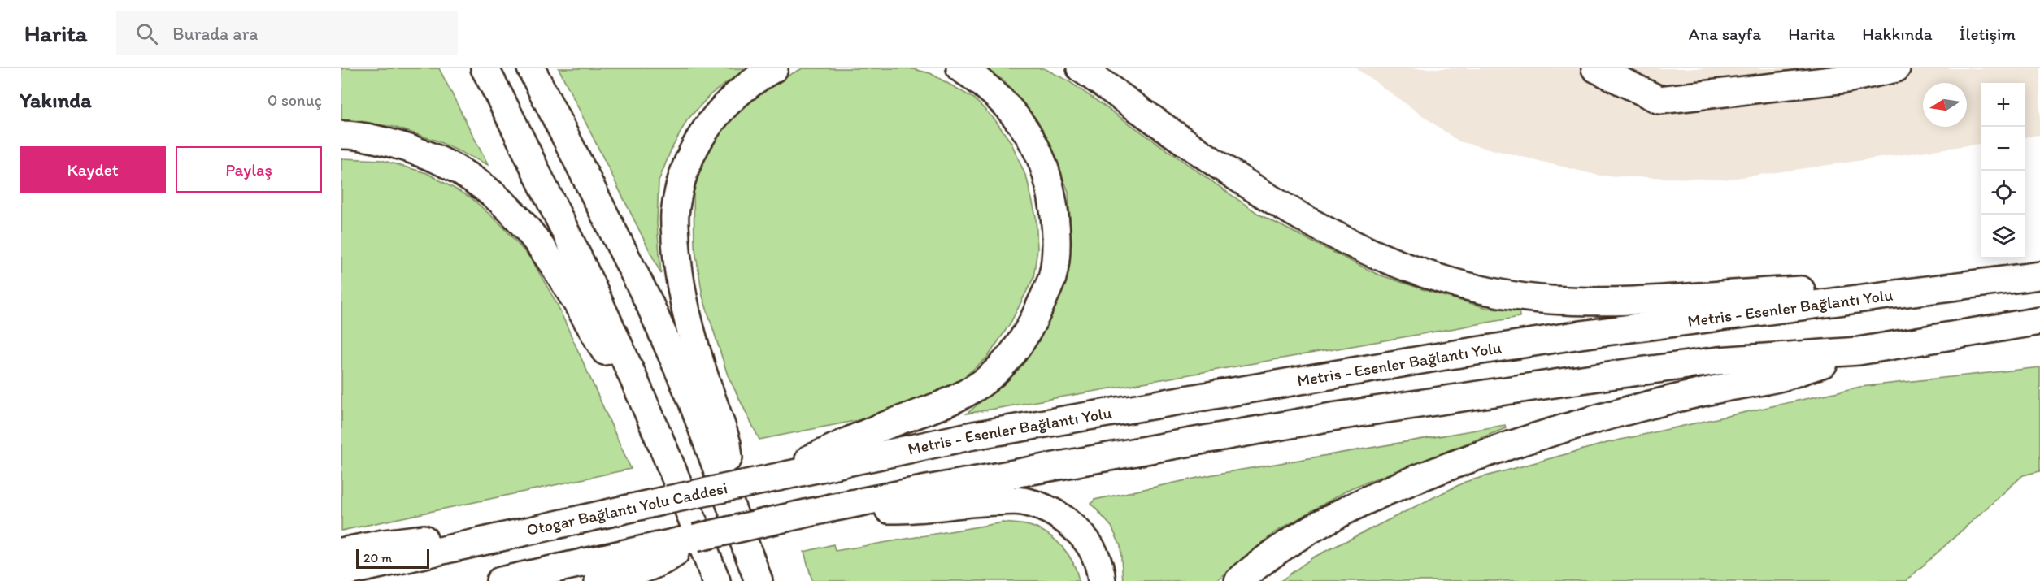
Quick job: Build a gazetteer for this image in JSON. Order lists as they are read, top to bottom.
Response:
{
  "streets": {
    "main road": ["Metris - Esenler Bağlantı Yolu", "Otogar Bağlantı Yolu Caddesi"]
  },
  "crossings": [
    ["Metris - Esenler Bağlantı Yolu", "Otogar Bağlantı Yolu Caddesi"]
  ],
  "scale_bar": "20 m",
  "north": "left",
  "page": {
    "header": "Harita",
    "search": "Burada ara",
    "nav": [
      "Ana sayfa",
      "Harita",
      "Hakkında",
      "İletişim"
    ],
    "heading": ["Yakında", "0 sonuç"],
    "map_buttons": ["+", "−"],
    "buttons": ["Kaydet", "Paylaş"],
    "scale": "20 m"
  }
}
